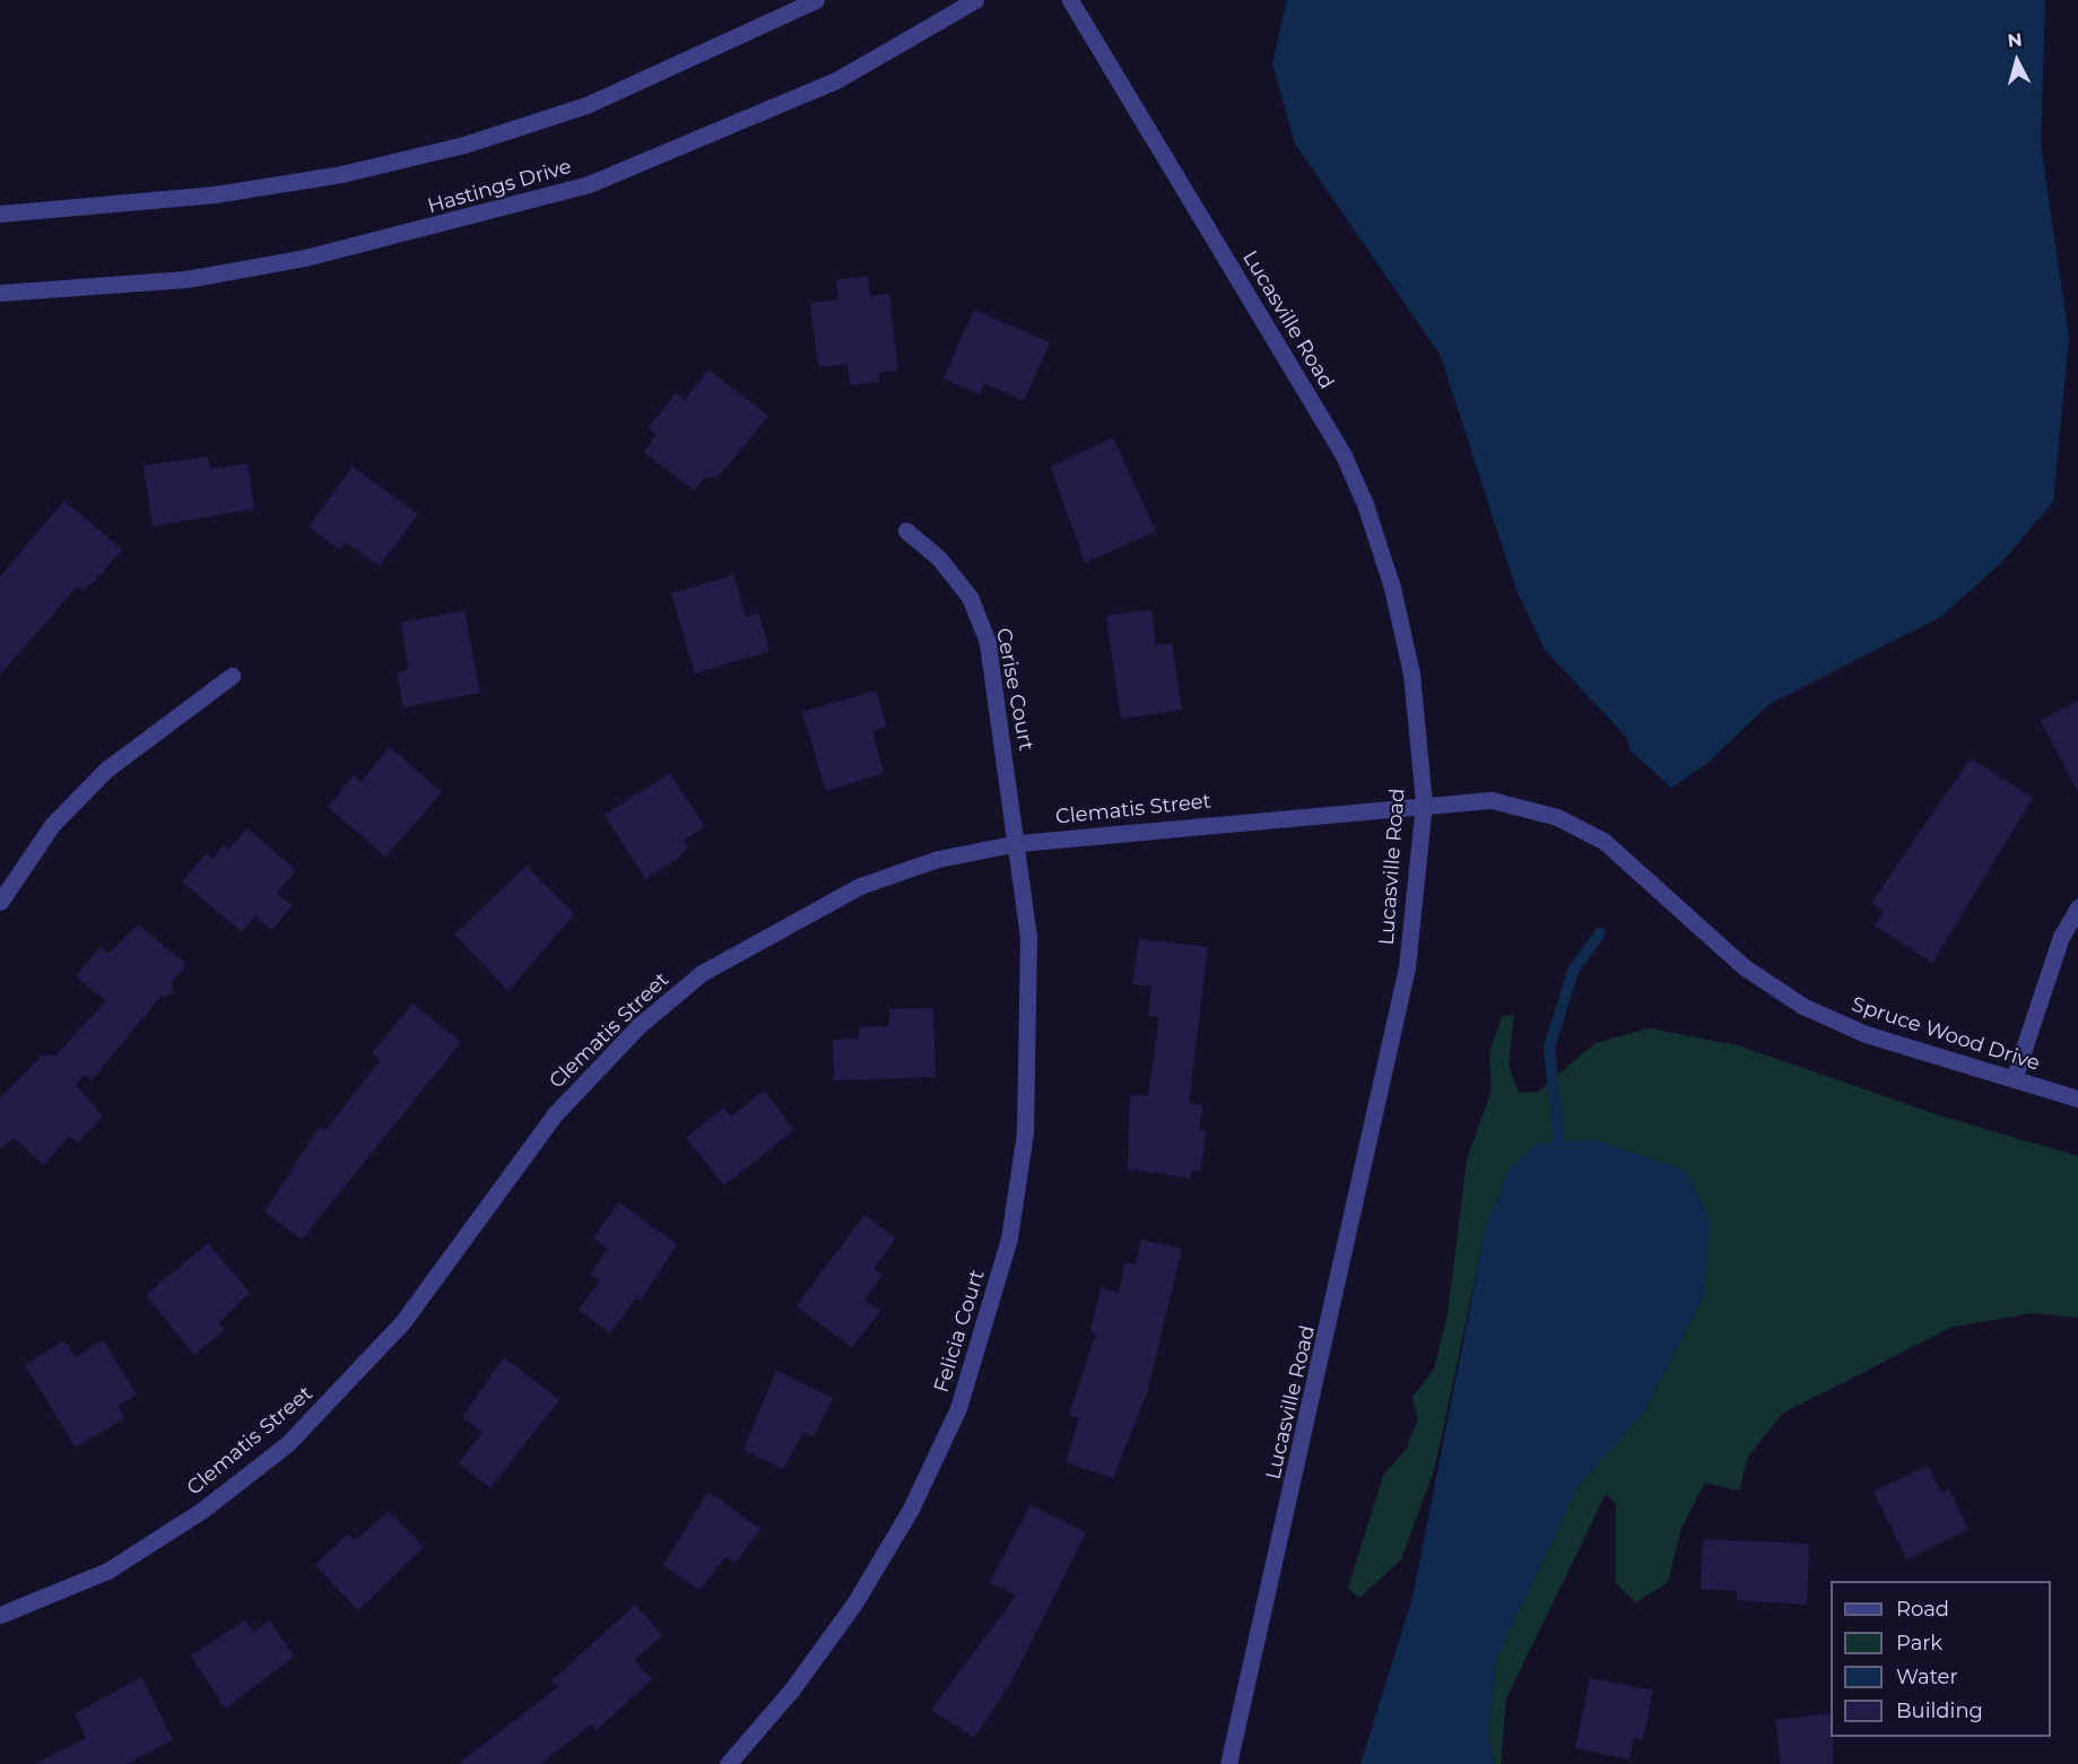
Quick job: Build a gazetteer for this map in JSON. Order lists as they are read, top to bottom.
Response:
{
  "streets": {
    "street": [
      "Hastings Drive",
      "Lucasville Road",
      "Cerise Court",
      "Clematis Street",
      "Spruce Wood Drive",
      "Felicia Court"
    ]
  },
  "crossings": [
    ["Lucasville Road", "Clematis Street"],
    ["Lucasville Road", "Spruce Wood Drive"],
    ["Cerise Court", "Clematis Street"],
    ["Cerise Court", "Felicia Court"],
    ["Clematis Street", "Spruce Wood Drive"],
    ["Clematis Street", "Felicia Court"]
  ],
  "legend": [
    "Road",
    "Park",
    "Water",
    "Building"
  ],
  "north": "top"
}
